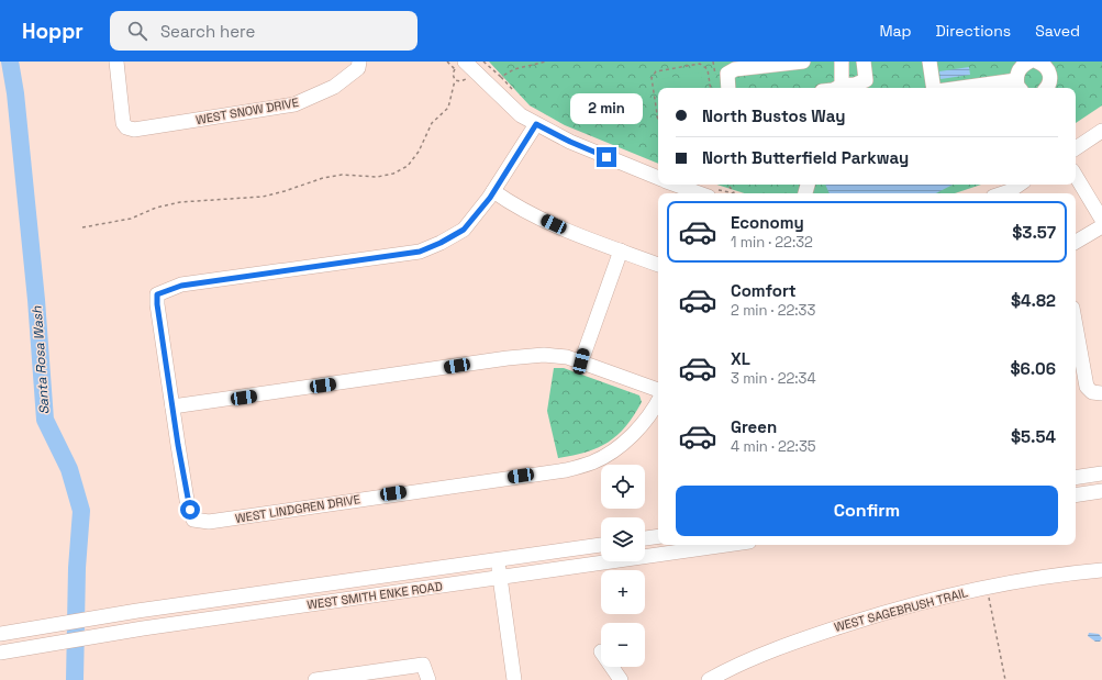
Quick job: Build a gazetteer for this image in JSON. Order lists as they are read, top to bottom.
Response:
{
  "streets": {
    "street": [
      "WEST SNOW DRIVE",
      "WEST LINDGREN DRIVE",
      "WEST SMITH ENKE ROAD",
      "WEST SAGEBRUSH TRAIL"
    ]
  },
  "water": ["Santa Rosa Wash"],
  "page": {
    "header": "Hoppr",
    "search": "Search here",
    "nav": ["Map", "Directions", "Saved"],
    "banner": ["North Bustos Way", "North Butterfield Parkway"],
    "bubble": "2 min",
    "list": [
      {
        "name": "Economy",
        "note": "1 min · 22:32",
        "value": "$3.57"
      },
      {
        "name": "Comfort",
        "note": "2 min · 22:33",
        "value": "$4.82"
      },
      {
        "name": "XL",
        "note": "3 min · 22:34",
        "value": "$6.06"
      },
      {
        "name": "Green",
        "note": "4 min · 22:35",
        "value": "$5.54"
      }
    ],
    "map_buttons": ["+", "−"],
    "buttons": "Confirm"
  }
}
